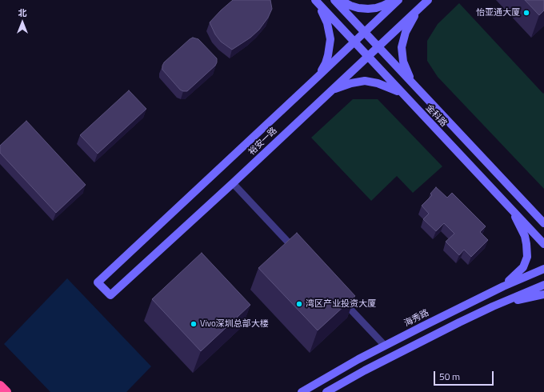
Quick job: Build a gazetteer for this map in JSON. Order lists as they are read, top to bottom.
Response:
{
  "streets": {
    "main road": ["金科路", "裕安一路", "海秀路"]
  },
  "crossings": [
    ["金科路", "裕安一路"]
  ],
  "places": ["怡亚通大厦", "湾区产业投资大厦", "Vivo深圳总部大楼"],
  "scale_bar": "50 m",
  "north": "top"
}
